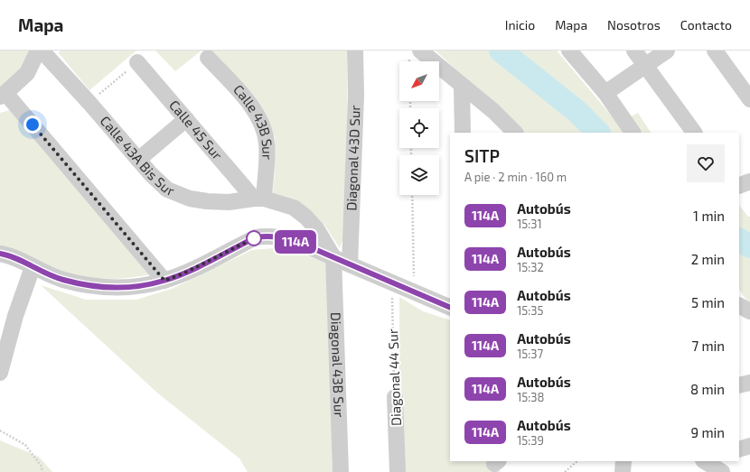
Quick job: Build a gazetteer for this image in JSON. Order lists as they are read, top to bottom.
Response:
{
  "streets": {
    "street": [
      "Calle 43B Sur",
      "Calle 45 Sur",
      "Calle 43A Bis Sur",
      "Diagonal 43D Sur",
      "Diagonal 43B Sur",
      "Diagonal 44 Sur"
    ]
  },
  "crossings": [
    ["Calle 43B Sur", "Calle 45 Sur"],
    ["Calle 43B Sur", "Calle 43A Bis Sur"],
    ["Calle 45 Sur", "Calle 43A Bis Sur"]
  ],
  "lines": ["bus line 114A"],
  "north": "bottom left",
  "page": {
    "header": "Mapa",
    "nav": [
      "Inicio",
      "Mapa",
      "Nosotros",
      "Contacto"
    ],
    "on_map": "114A",
    "heading": ["SITP", "A pie · 2 min · 160 m"],
    "list": [
      {
        "mark": "114A",
        "name": "Autobús",
        "note": "15:31",
        "value": "1 min"
      },
      {
        "mark": "114A",
        "name": "Autobús",
        "note": "15:32",
        "value": "2 min"
      },
      {
        "mark": "114A",
        "name": "Autobús",
        "note": "15:35",
        "value": "5 min"
      },
      {
        "mark": "114A",
        "name": "Autobús",
        "note": "15:37",
        "value": "7 min"
      },
      {
        "mark": "114A",
        "name": "Autobús",
        "note": "15:38",
        "value": "8 min"
      },
      {
        "mark": "114A",
        "name": "Autobús",
        "note": "15:39",
        "value": "9 min"
      }
    ]
  }
}
